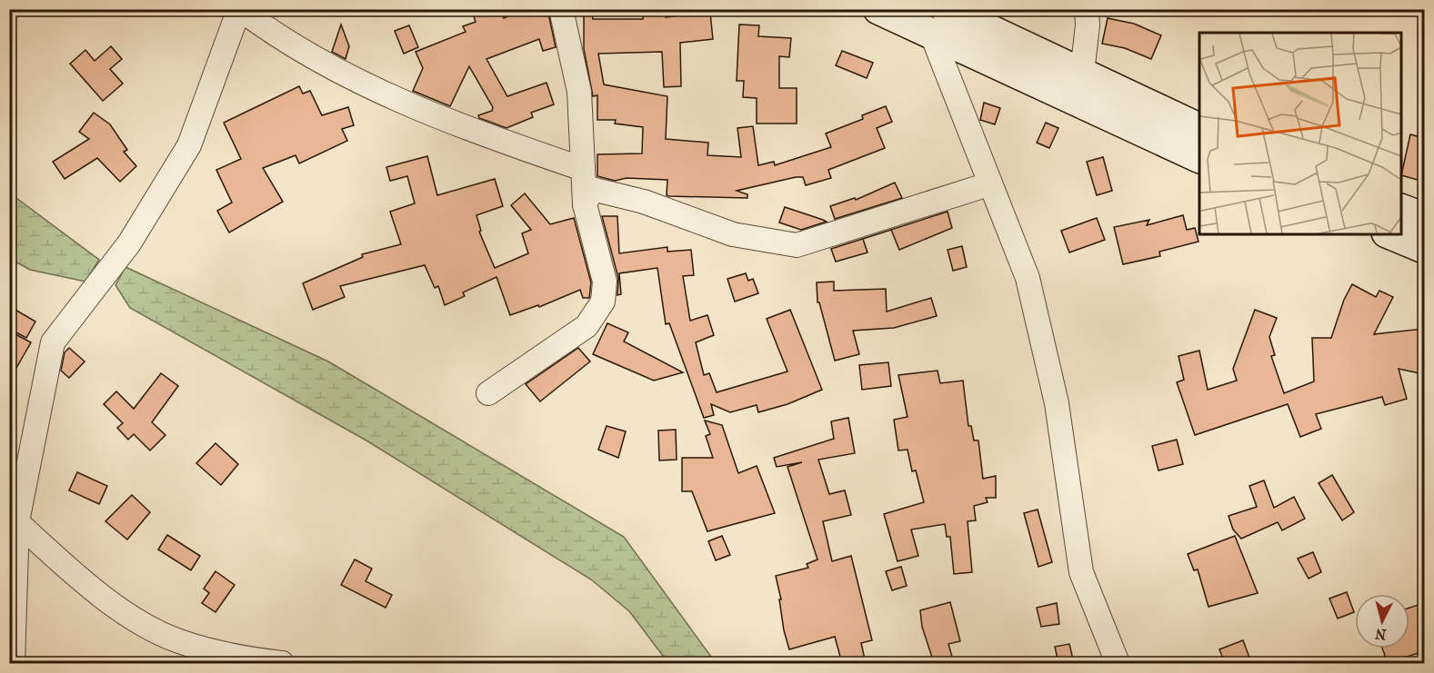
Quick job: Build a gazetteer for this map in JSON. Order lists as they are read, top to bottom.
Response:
{
  "north": "bottom"
}
